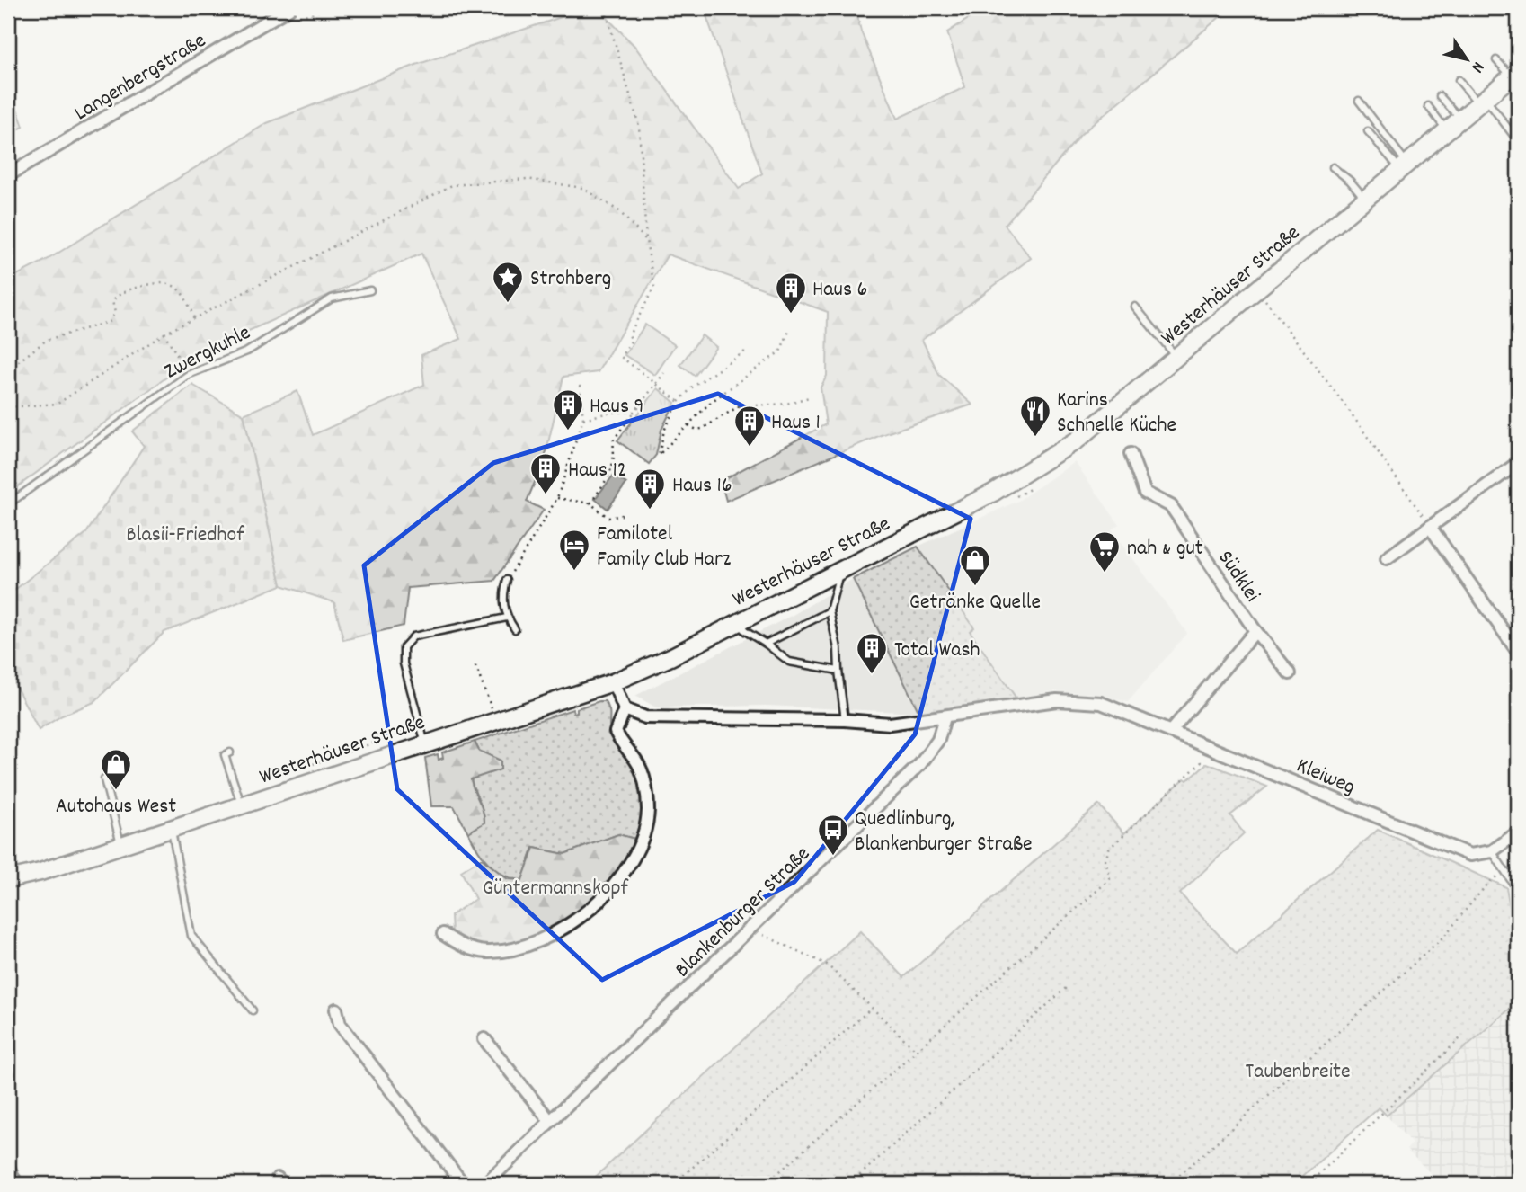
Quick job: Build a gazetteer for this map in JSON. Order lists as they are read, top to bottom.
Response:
{
  "streets": {
    "main road": ["Westerhäuser Straße"],
    "street": [
      "Langenbergstraße",
      "Südklei",
      "Kleiweg",
      "Blankenburger Straße"
    ],
    "lane": ["Zwergkuhle"]
  },
  "crossings": [
    ["Südklei", "Kleiweg"],
    ["Kleiweg", "Blankenburger Straße"]
  ],
  "parks": ["Blasii-Friedhof", "Güntermannskopf", "Taubenbreite"],
  "places": {
    "place": ["Strohberg"],
    "building": [
      "Haus 6",
      "Haus 9",
      "Haus 1",
      "Haus 12",
      "Haus 16",
      "Total Wash"
    ],
    "restaurant": ["Karins Schnelle Küche"],
    "hotel": ["Familotel Family Club Harz"],
    "supermarket": ["nah & gut"],
    "shop": ["Getränke Quelle", "Autohaus West"],
    "bus stop": ["Quedlinburg, Blankenburger Straße"]
  },
  "north": "bottom right"
}
